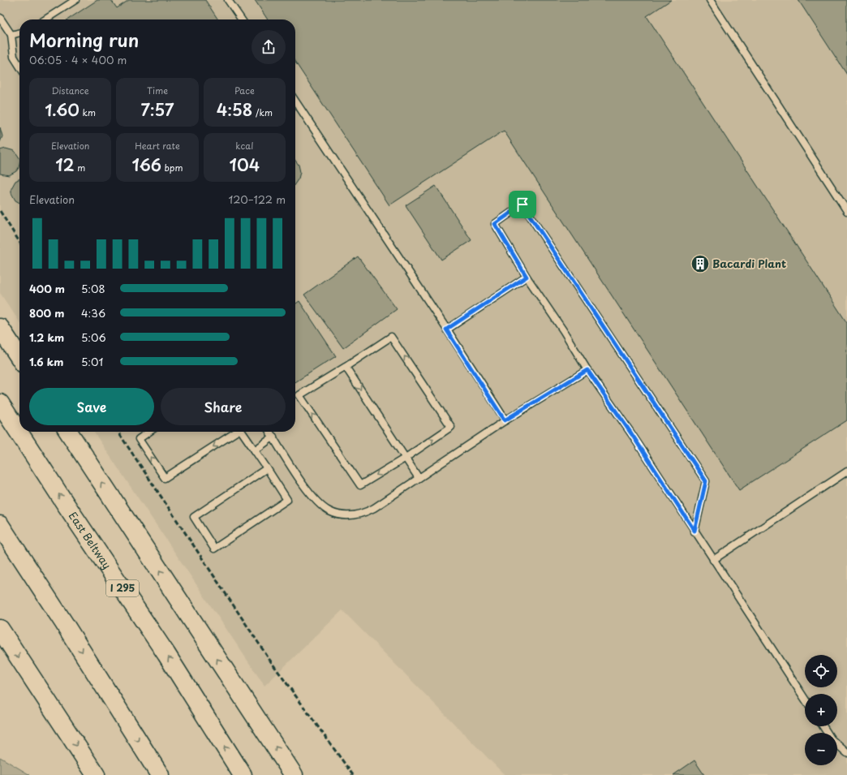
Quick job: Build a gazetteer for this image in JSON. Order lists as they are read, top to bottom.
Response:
{
  "streets": {
    "highway": ["East Beltway", "I 295"]
  },
  "places": {
    "building": ["Bacardi Plant"]
  },
  "page": {
    "heading": ["Morning run", "06:05 · 4 × 400 m"],
    "stats": [
      ["Distance", "1.60 km"],
      ["Time", "7:57"],
      ["Pace", "4:58 /km"],
      ["Elevation", "12 m"],
      ["Heart rate", "166 bpm"],
      ["kcal", "104"]
    ],
    "chart": ["Elevation", "120–122 m"],
    "list": [
      {
        "name": "400 m",
        "note": "5:08"
      },
      {
        "name": "800 m",
        "note": "4:36"
      },
      {
        "name": "1.2 km",
        "note": "5:06"
      },
      {
        "name": "1.6 km",
        "note": "5:01"
      }
    ],
    "buttons": ["Save", "Share"],
    "map_buttons": ["+", "−"]
  }
}
